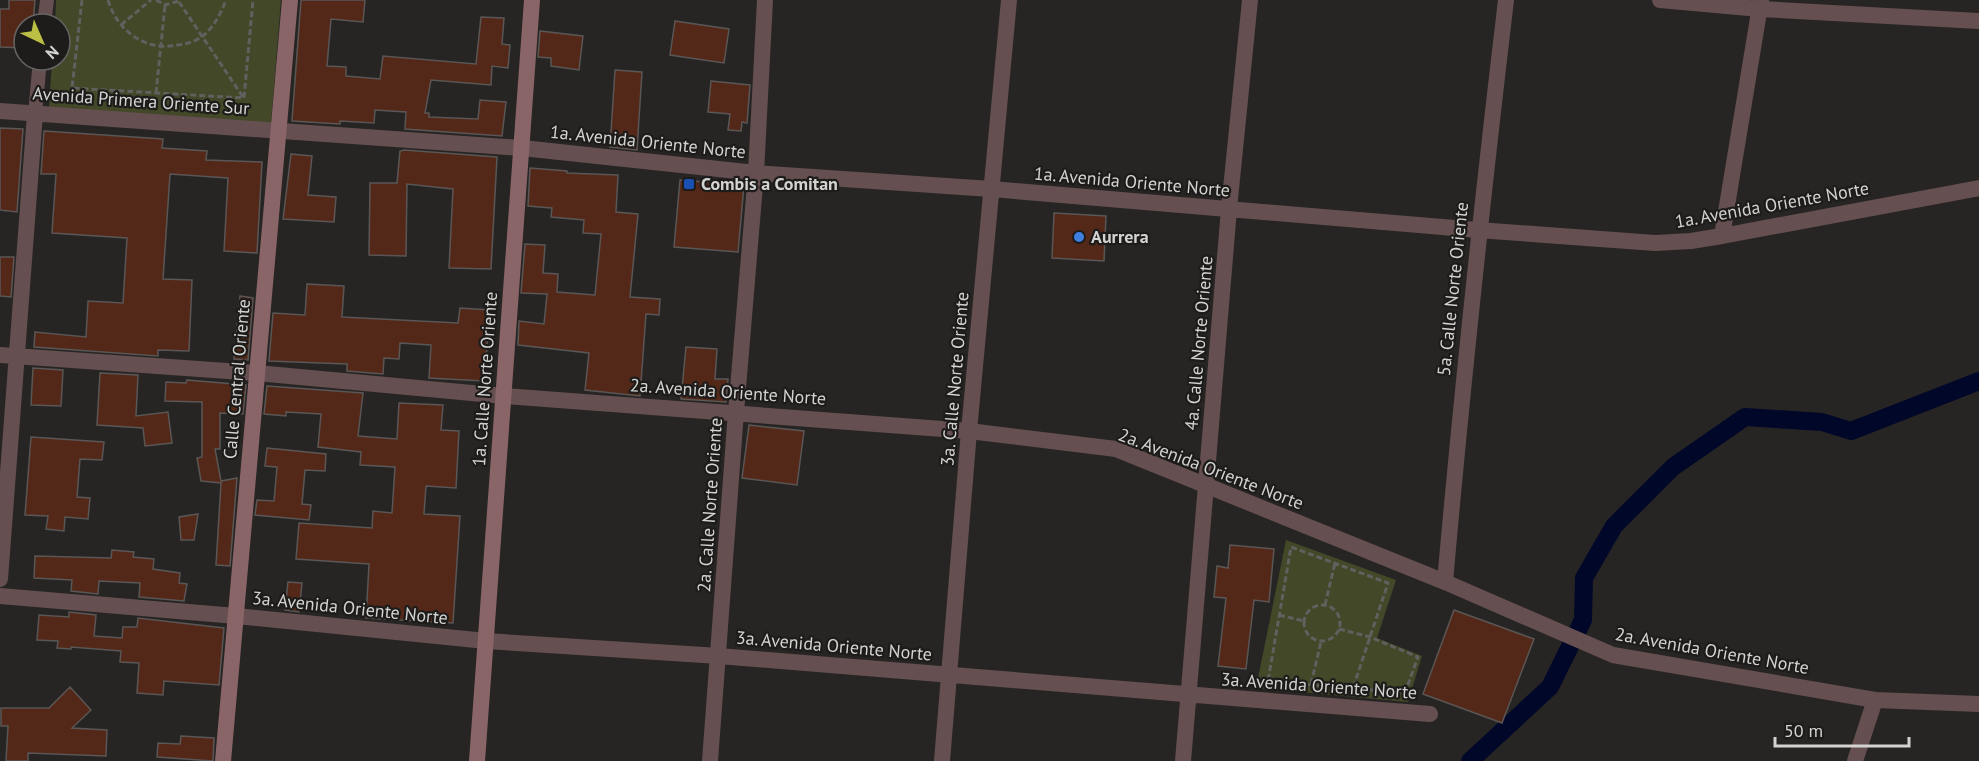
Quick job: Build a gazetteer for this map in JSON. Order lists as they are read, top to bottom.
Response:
{
  "streets": {
    "main road": ["Calle Central Oriente", "1a. Calle Norte Oriente"],
    "street": [
      "Avenida Primera Oriente Sur",
      "1a. Avenida Oriente Norte",
      "5a. Calle Norte Oriente",
      "4a. Calle Norte Oriente",
      "3a. Calle Norte Oriente",
      "2a. Avenida Oriente Norte",
      "2a. Calle Norte Oriente",
      "3a. Avenida Oriente Norte"
    ]
  },
  "crossings": [
    ["Avenida Primera Oriente Sur", "1a. Avenida Oriente Norte"],
    ["Avenida Primera Oriente Sur", "Calle Central Oriente"],
    ["1a. Avenida Oriente Norte", "5a. Calle Norte Oriente"],
    ["1a. Avenida Oriente Norte", "4a. Calle Norte Oriente"],
    ["1a. Avenida Oriente Norte", "Calle Central Oriente"],
    ["1a. Avenida Oriente Norte", "1a. Calle Norte Oriente"],
    ["1a. Avenida Oriente Norte", "3a. Calle Norte Oriente"],
    ["1a. Avenida Oriente Norte", "2a. Calle Norte Oriente"],
    ["5a. Calle Norte Oriente", "2a. Avenida Oriente Norte"],
    ["4a. Calle Norte Oriente", "2a. Avenida Oriente Norte"],
    ["4a. Calle Norte Oriente", "3a. Avenida Oriente Norte"],
    ["Calle Central Oriente", "2a. Avenida Oriente Norte"],
    ["Calle Central Oriente", "3a. Avenida Oriente Norte"],
    ["1a. Calle Norte Oriente", "2a. Avenida Oriente Norte"],
    ["1a. Calle Norte Oriente", "3a. Avenida Oriente Norte"],
    ["3a. Calle Norte Oriente", "2a. Avenida Oriente Norte"],
    ["3a. Calle Norte Oriente", "3a. Avenida Oriente Norte"],
    ["2a. Avenida Oriente Norte", "2a. Calle Norte Oriente"],
    ["2a. Calle Norte Oriente", "3a. Avenida Oriente Norte"]
  ],
  "places": {
    "transit": ["Combis a Comitan"],
    "other": ["Aurrera"]
  },
  "scale_bar": "50 m",
  "north": "bottom right"
}
